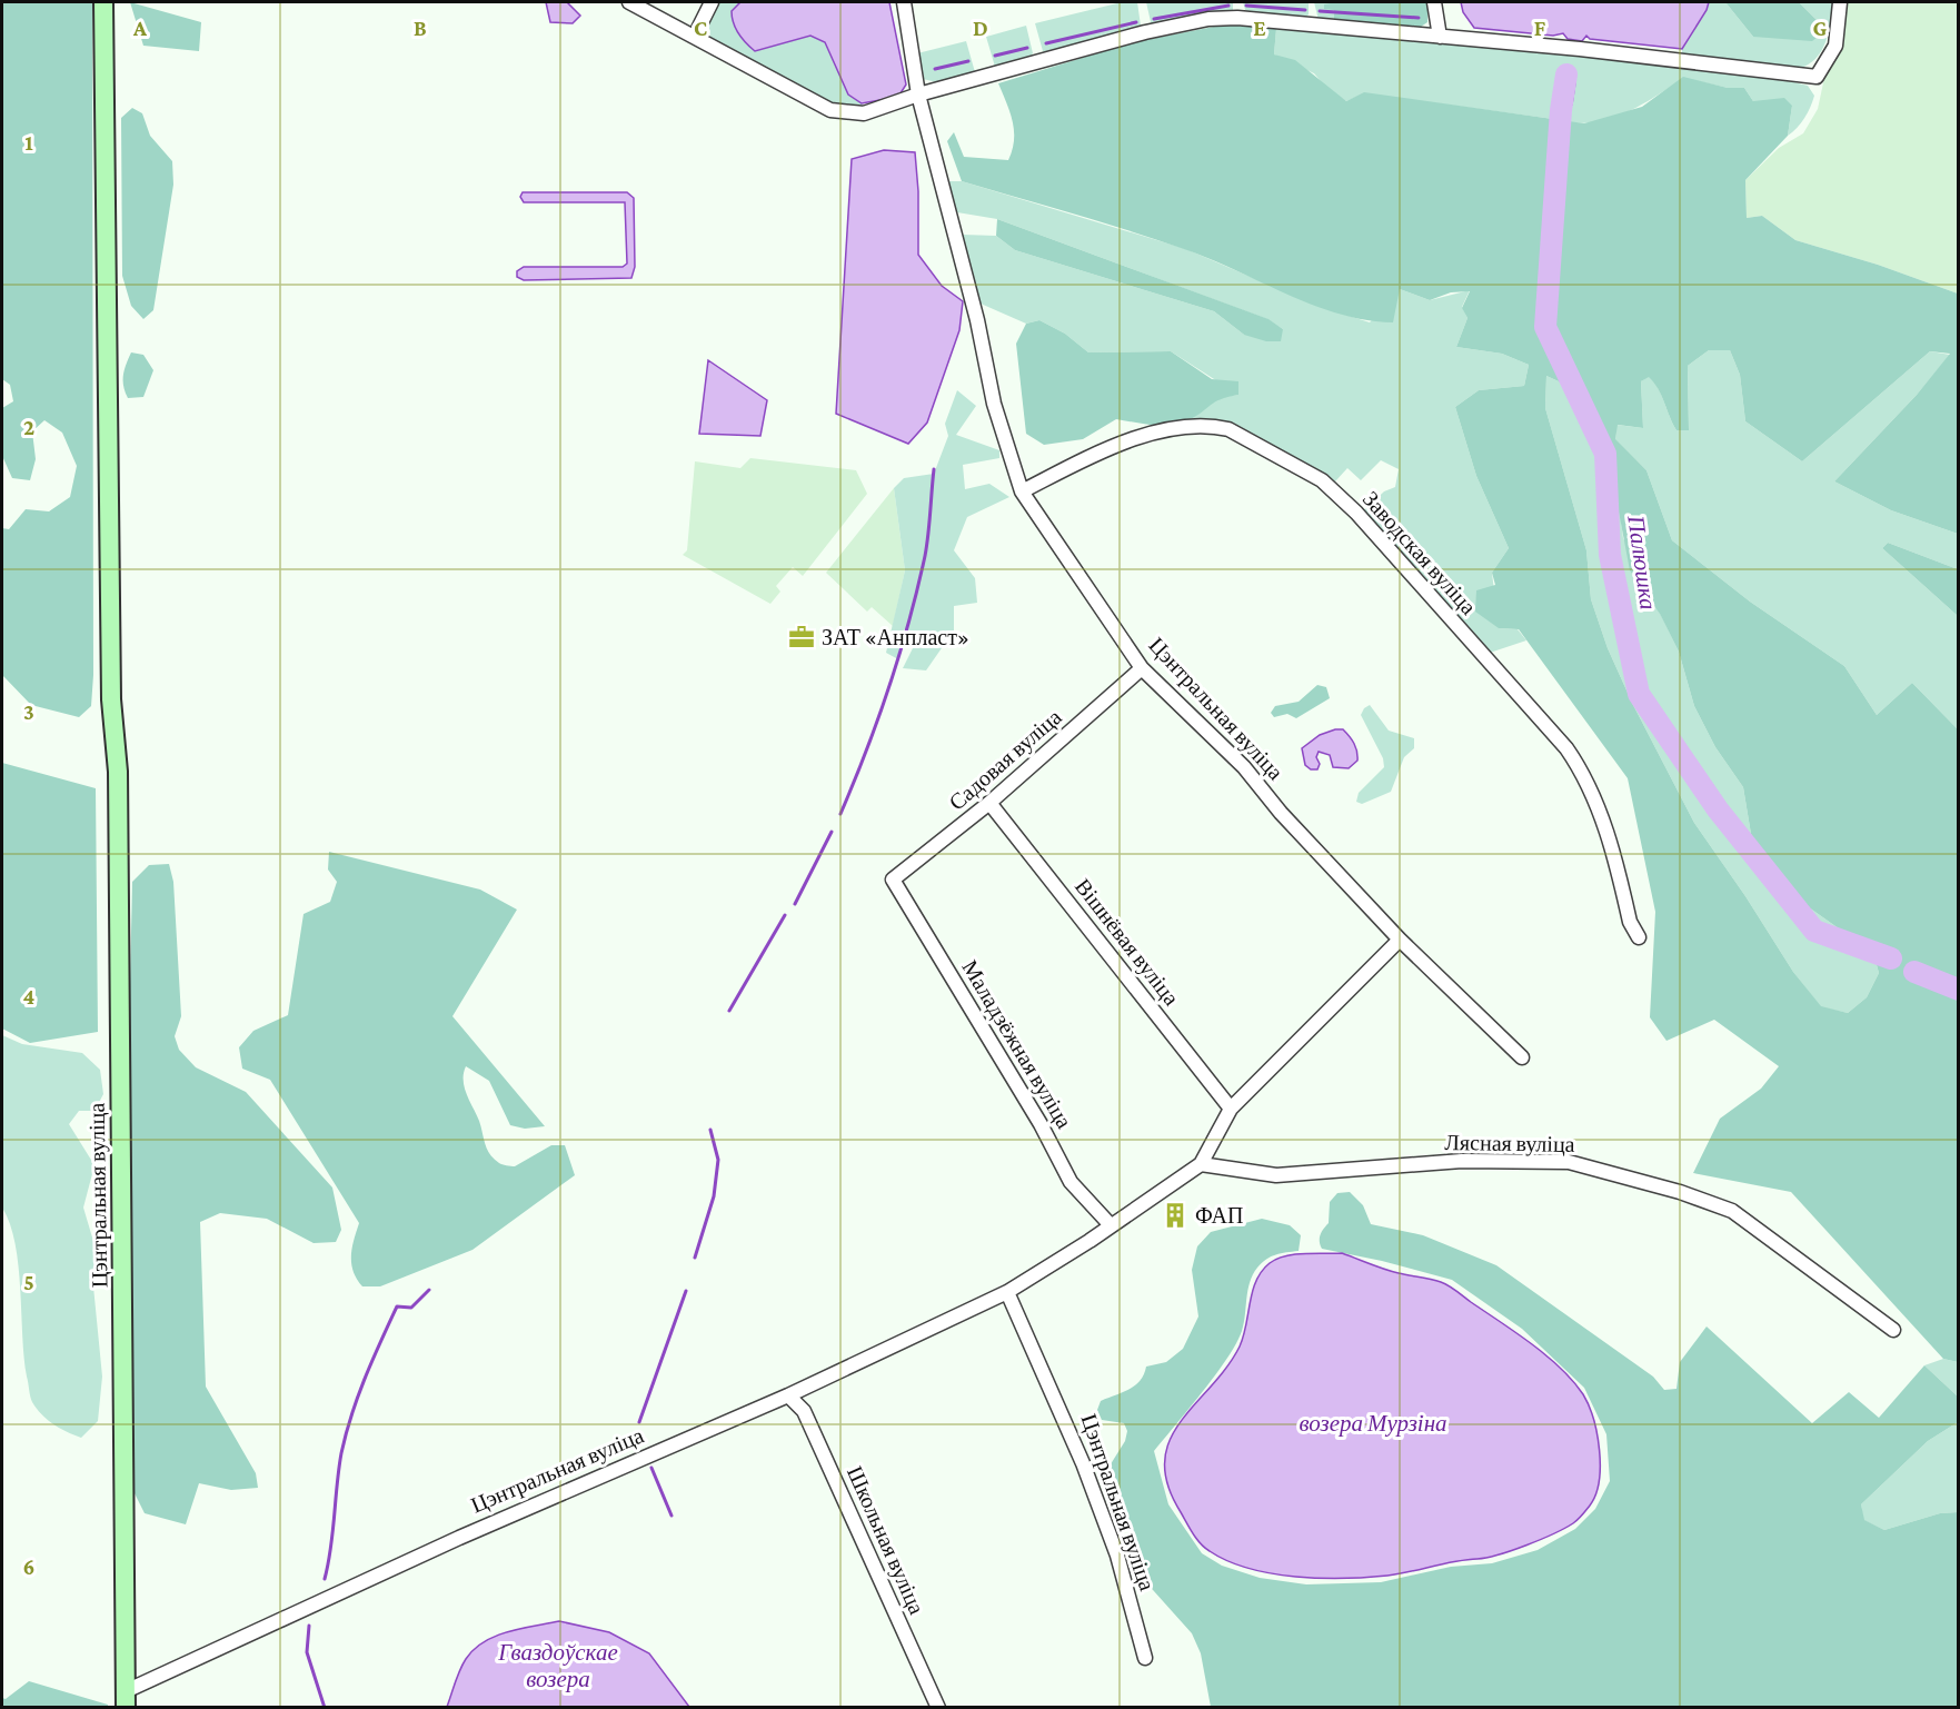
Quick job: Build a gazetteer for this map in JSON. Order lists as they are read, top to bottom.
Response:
{
  "streets": {
    "street": [
      "Заводская вуліца",
      "Цэнтральная вуліца",
      "Садовая вуліца",
      "Вішнёвая вуліца",
      "Маладзёжная вуліца",
      "Лясная вуліца",
      "Школьная вуліца"
    ]
  },
  "crossings": [
    ["Заводская вуліца", "Цэнтральная вуліца"],
    ["Цэнтральная вуліца", "Садовая вуліца"],
    ["Цэнтральная вуліца", "Вішнёвая вуліца"],
    ["Цэнтральная вуліца", "Маладзёжная вуліца"],
    ["Цэнтральная вуліца", "Лясная вуліца"],
    ["Цэнтральная вуліца", "Школьная вуліца"],
    ["Садовая вуліца", "Вішнёвая вуліца"],
    ["Садовая вуліца", "Маладзёжная вуліца"]
  ],
  "water": ["Палюшка", "возера Мурзіна", "Гваздоўскае возера"],
  "places": {
    "office": ["ЗАТ «Анпласт»"],
    "building": ["ФАП"]
  },
  "grid": {
    "columns": [
      "A",
      "B",
      "C",
      "D",
      "E",
      "F",
      "G"
    ],
    "rows": [
      "1",
      "2",
      "3",
      "4",
      "5",
      "6"
    ]
  }
}
